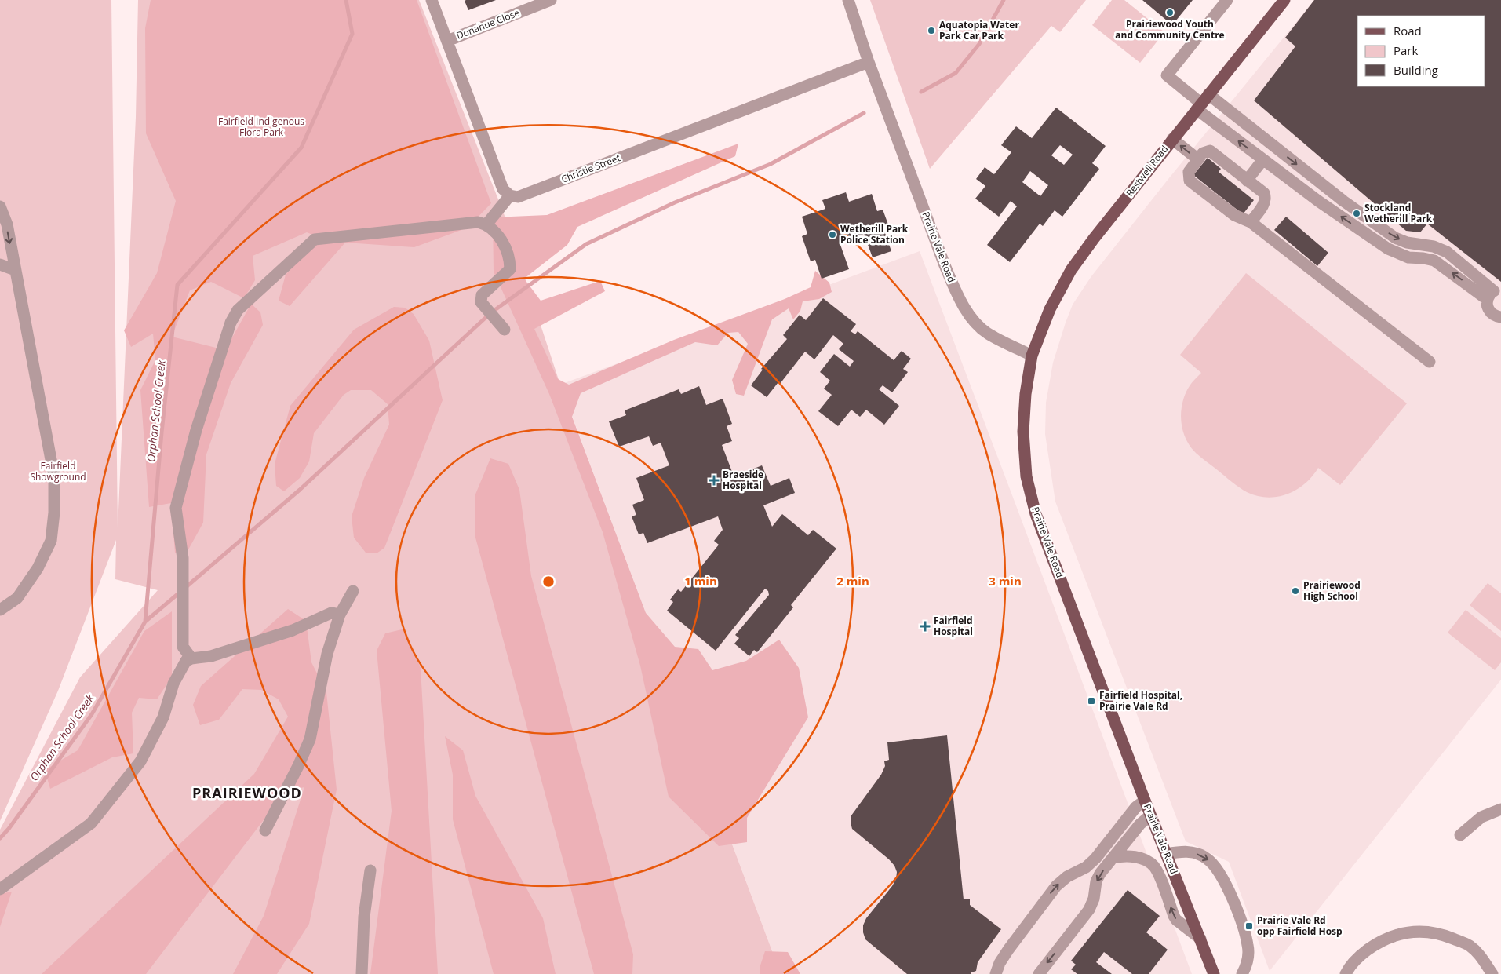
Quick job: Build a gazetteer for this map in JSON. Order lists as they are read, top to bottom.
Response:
{
  "streets": {
    "main road": ["Restwell Road", "Prairie Vale Road"],
    "street": ["Donahue Close", "Christie Street"]
  },
  "crossings": [
    ["Christie Street", "Prairie Vale Road"],
    ["Restwell Road", "Prairie Vale Road"]
  ],
  "districts": ["PRAIRIEWOOD"],
  "water": ["Orphan School Creek"],
  "parks": ["Fairfield Indigenous Flora Park", "Fairfield Showground"],
  "places": {
    "other": [
      "Prairiewood Youth and Community Centre",
      "Aquatopia Water Park Car Park",
      "Stockland Wetherill Park",
      "Wetherill Park Police Station",
      "Prairiewood High School"
    ],
    "health": ["Braeside Hospital", "Fairfield Hospital"],
    "transit": ["Fairfield Hospital, Prairie Vale Rd", "Prairie Vale Rd opp Fairfield Hosp"]
  },
  "legend": ["Road", "Park", "Building"],
  "rings": ["1 min", "2 min", "3 min"]
}
